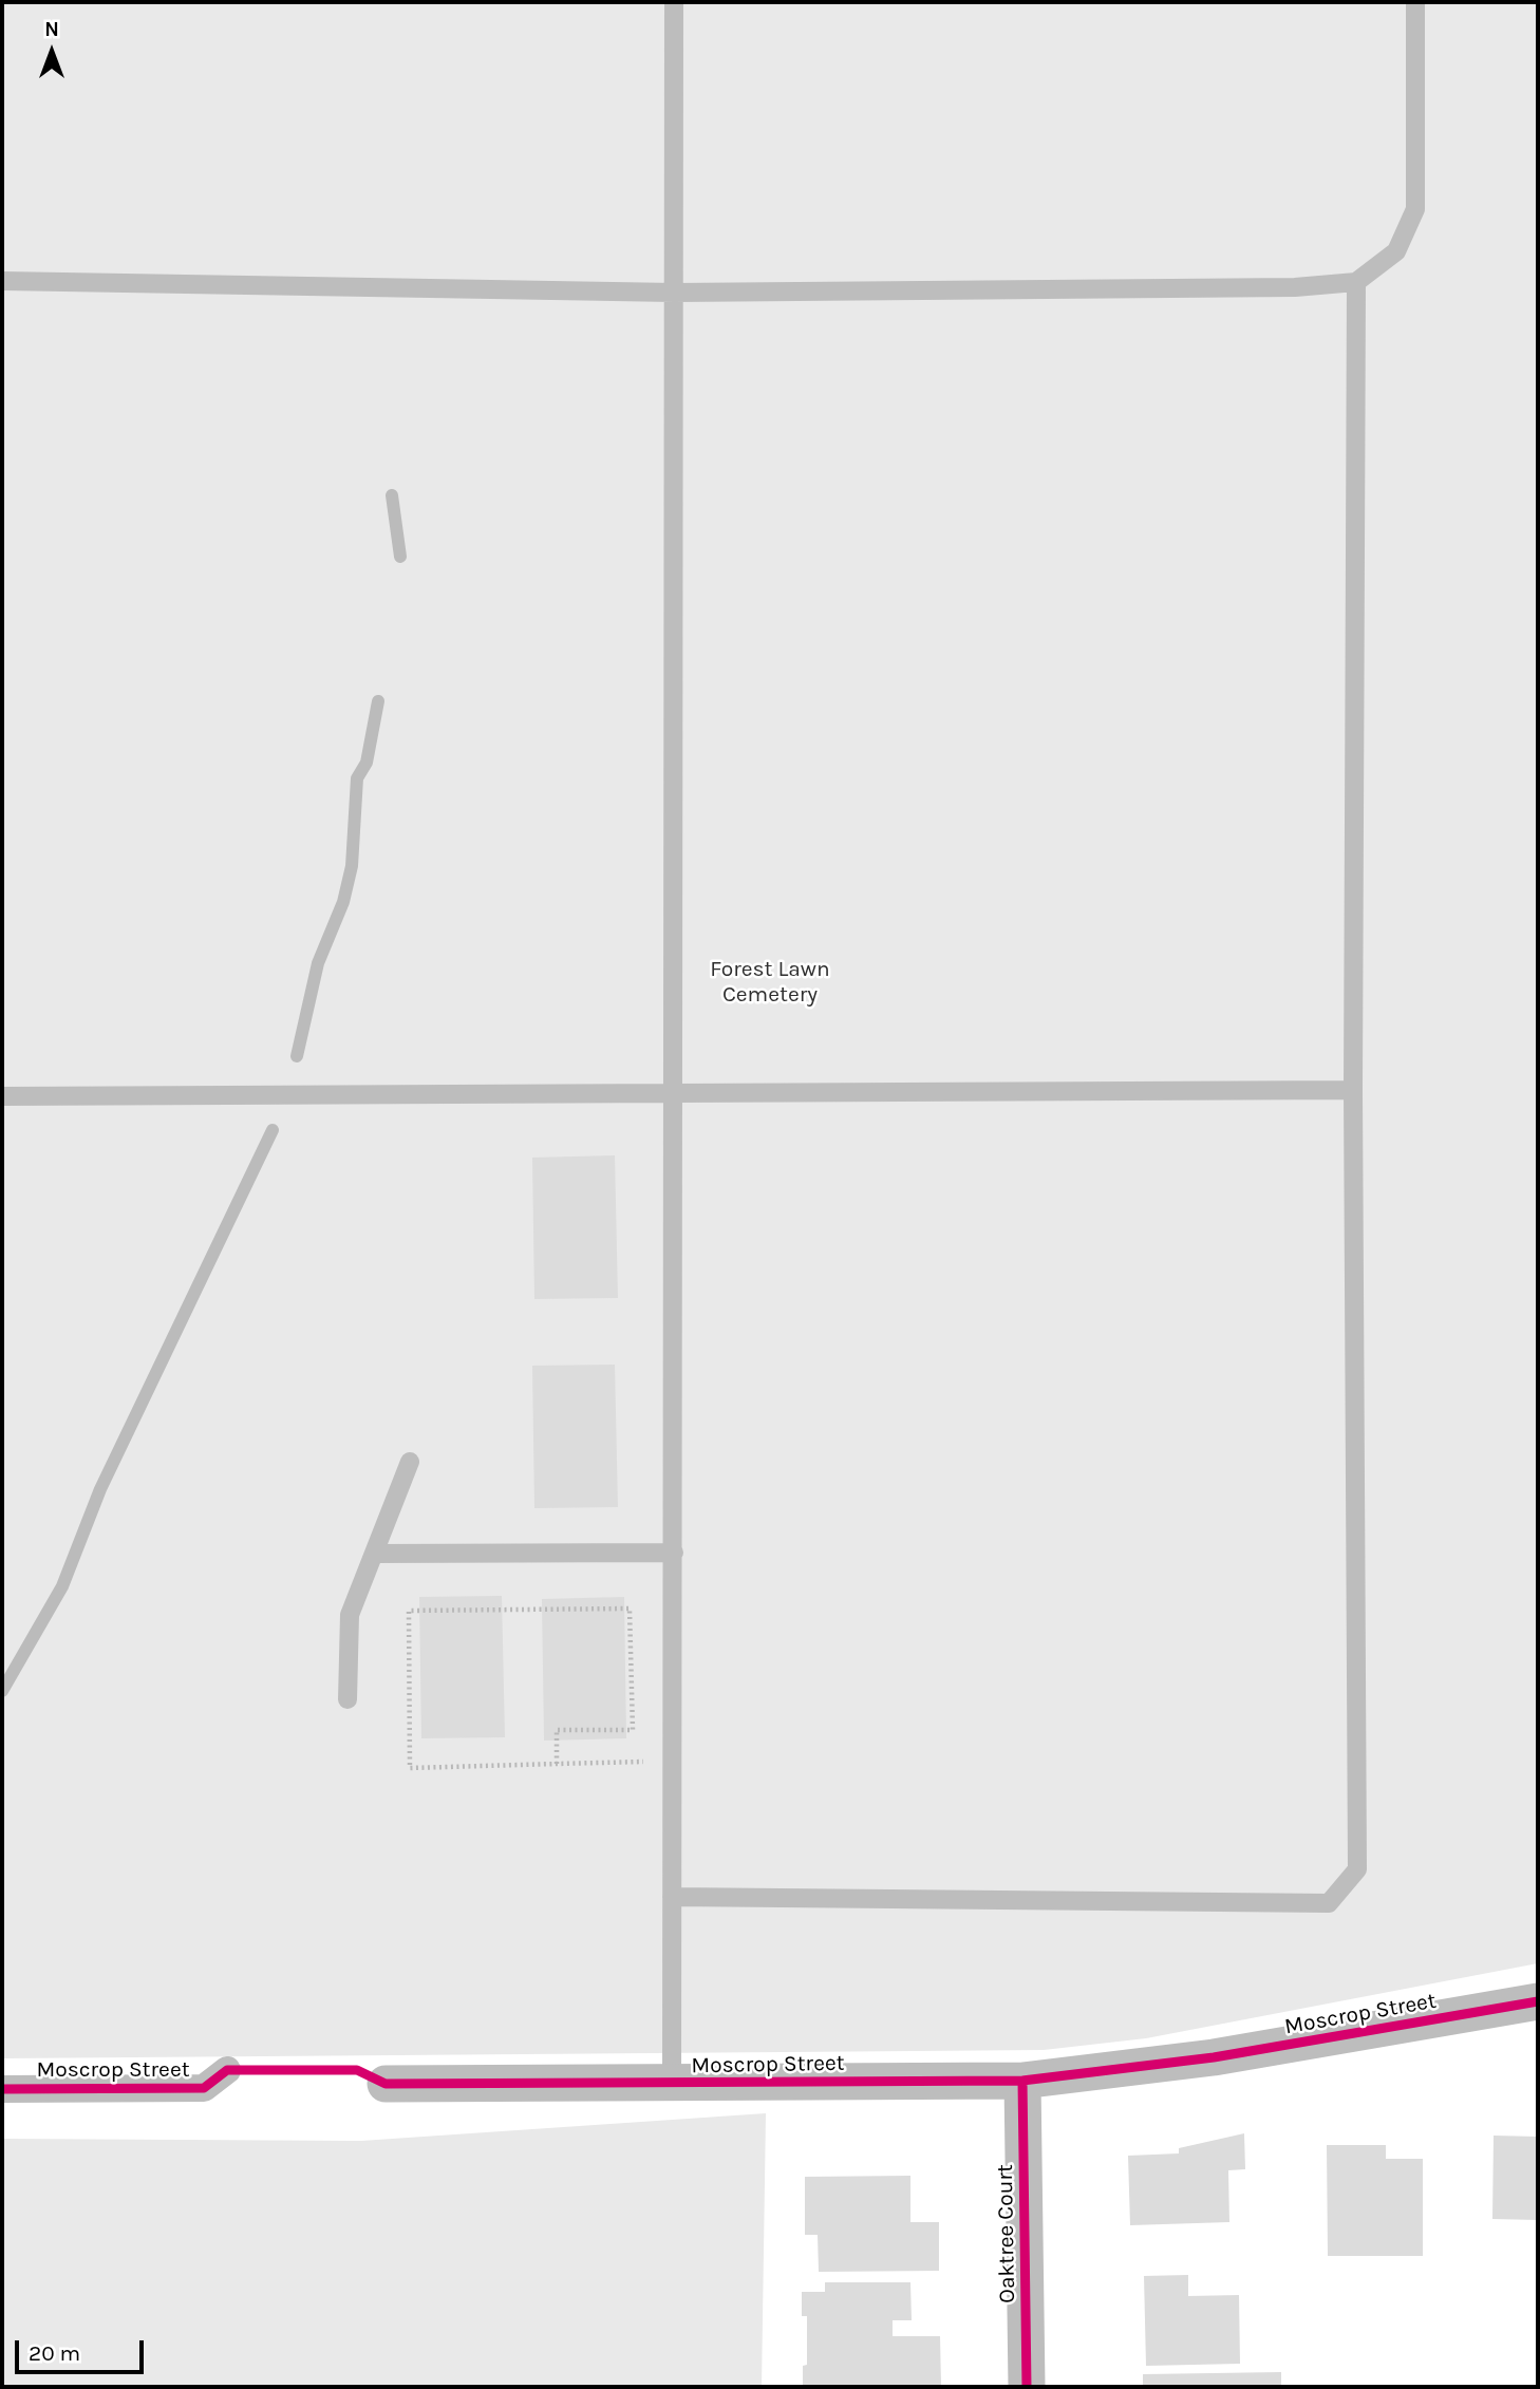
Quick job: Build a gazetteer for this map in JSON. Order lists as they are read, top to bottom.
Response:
{
  "streets": {
    "street": ["Moscrop Street", "Oaktree Court"]
  },
  "crossings": [
    ["Moscrop Street", "Oaktree Court"]
  ],
  "parks": ["Forest Lawn Cemetery"],
  "scale_bar": "20 m",
  "north": "top"
}
